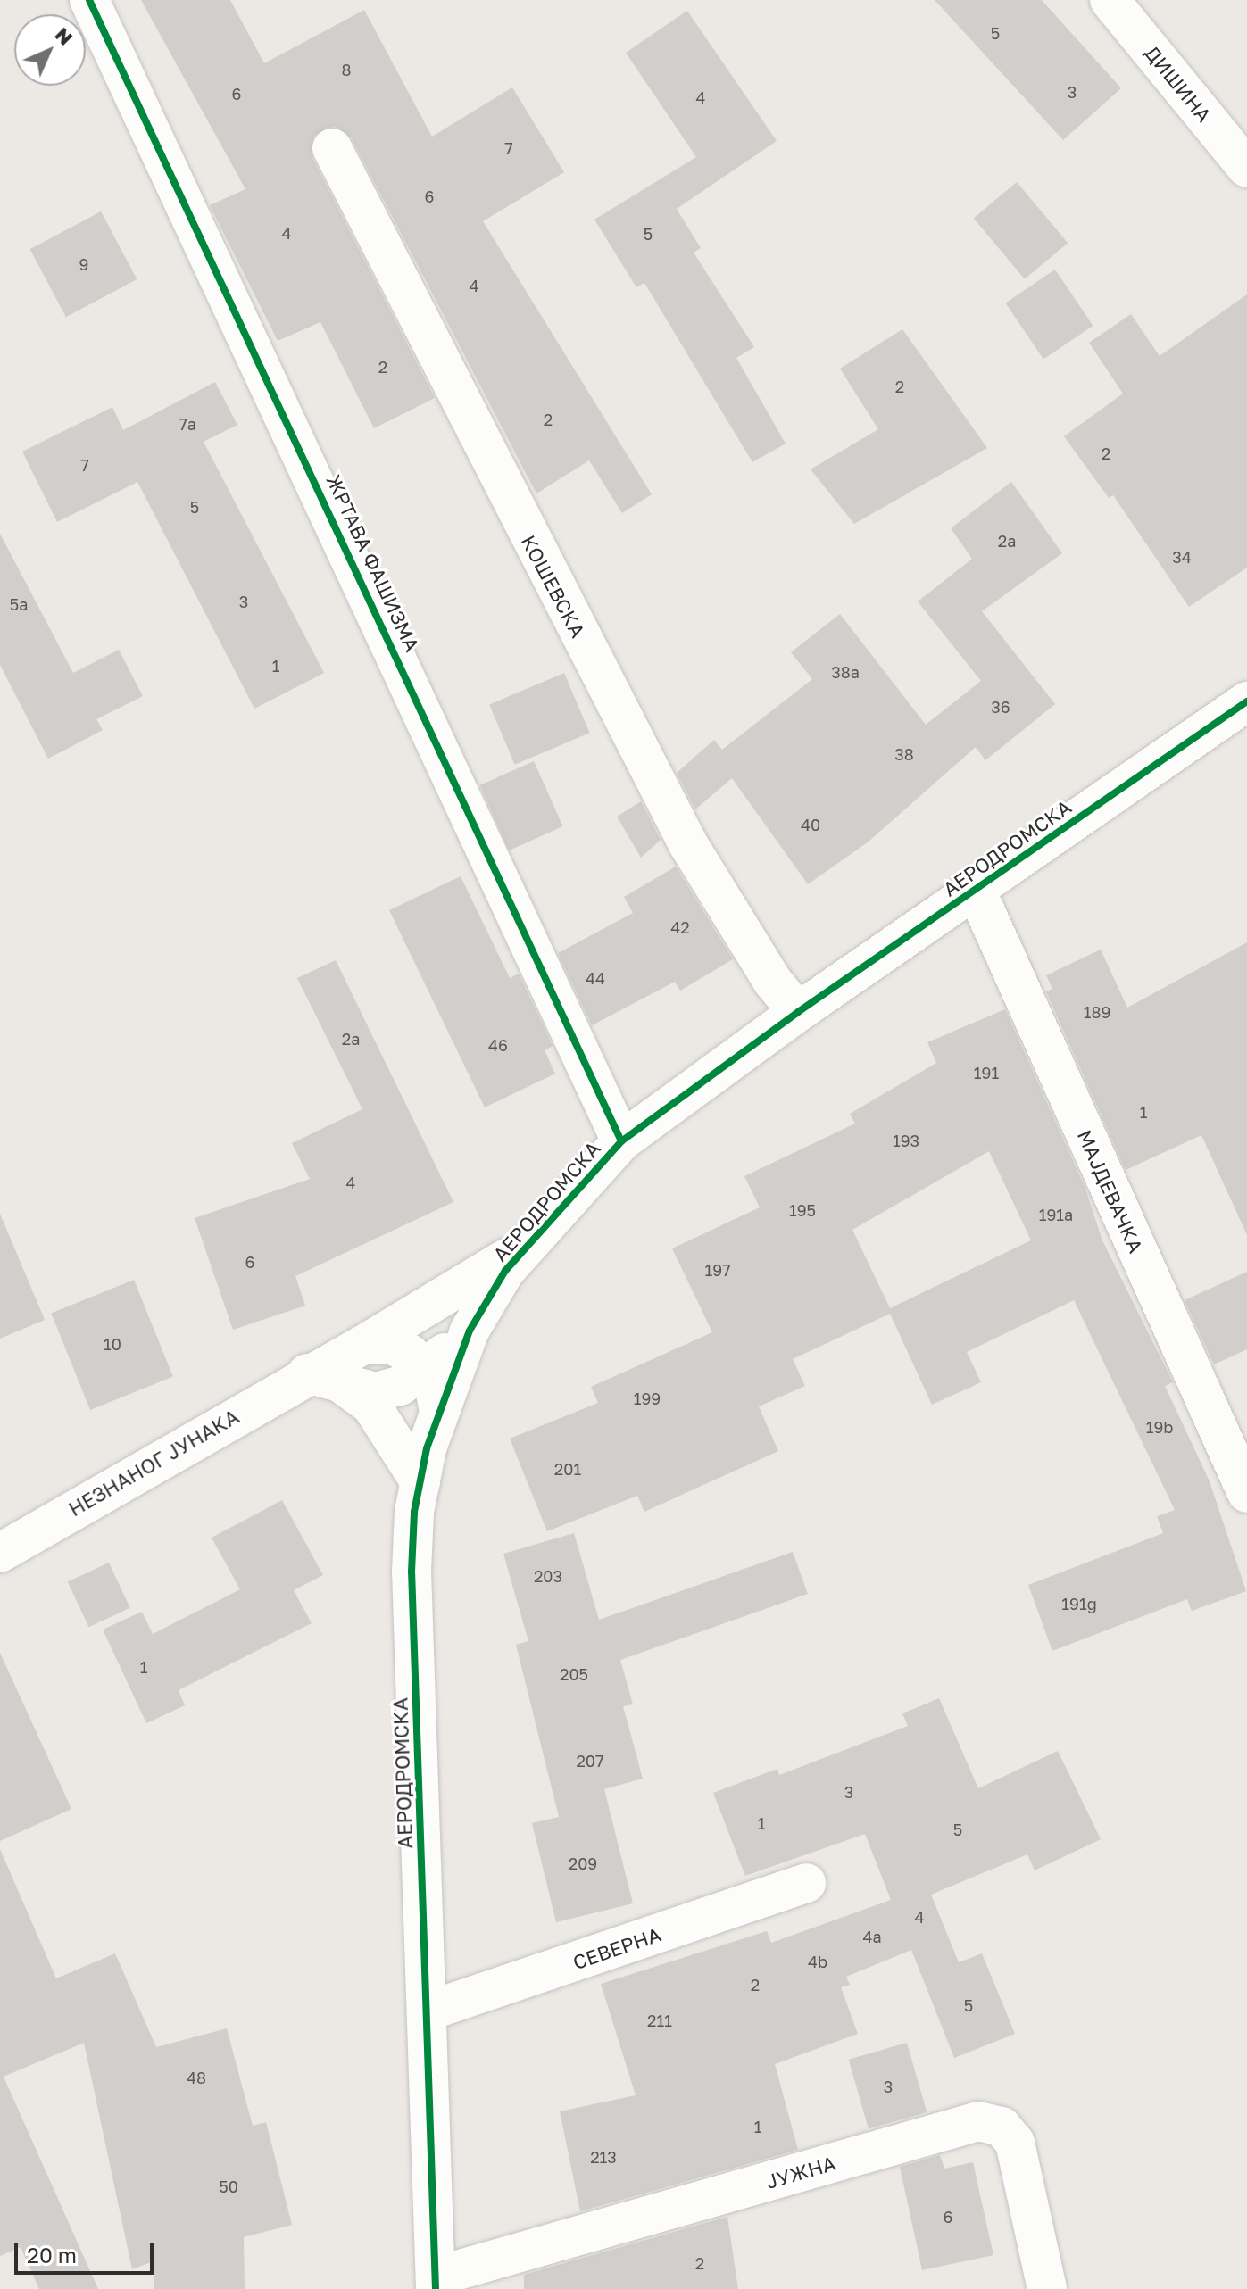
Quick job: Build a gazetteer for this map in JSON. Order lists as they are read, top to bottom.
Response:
{
  "streets": {
    "street": [
      "ДИШИНА",
      "ЖРТАВА ФАШИЗМА",
      "КОШЕВСКА",
      "АЕРОДРОМСКА",
      "МАЈДЕВАЧКА",
      "НЕЗНАНОГ ЈУНАКА",
      "СЕВЕРНА",
      "ЈУЖНА"
    ]
  },
  "crossings": [
    ["ЖРТАВА ФАШИЗМА", "АЕРОДРОМСКА"],
    ["КОШЕВСКА", "АЕРОДРОМСКА"],
    ["АЕРОДРОМСКА", "МАЈДЕВАЧКА"],
    ["АЕРОДРОМСКА", "НЕЗНАНОГ ЈУНАКА"],
    ["АЕРОДРОМСКА", "СЕВЕРНА"],
    ["АЕРОДРОМСКА", "ЈУЖНА"]
  ],
  "house_numbers": [
    "5",
    "8",
    "3",
    "6",
    "4",
    "7",
    "6",
    "4",
    "5",
    "9",
    "4",
    "2",
    "2",
    "2",
    "7a",
    "2",
    "7",
    "5",
    "2a",
    "34",
    "3",
    "5a",
    "1",
    "38a",
    "36",
    "38",
    "40",
    "42",
    "44",
    "189",
    "2a",
    "46",
    "191",
    "1",
    "193",
    "4",
    "195",
    "191a",
    "6",
    "197",
    "10",
    "199",
    "19b",
    "201",
    "203",
    "191g",
    "1",
    "205",
    "207",
    "3",
    "1",
    "5",
    "209",
    "4",
    "4a",
    "4b",
    "2",
    "5",
    "211",
    "48",
    "3",
    "1",
    "213",
    "50",
    "6",
    "2"
  ],
  "scale_bar": "20 m",
  "north": "top right"
}
